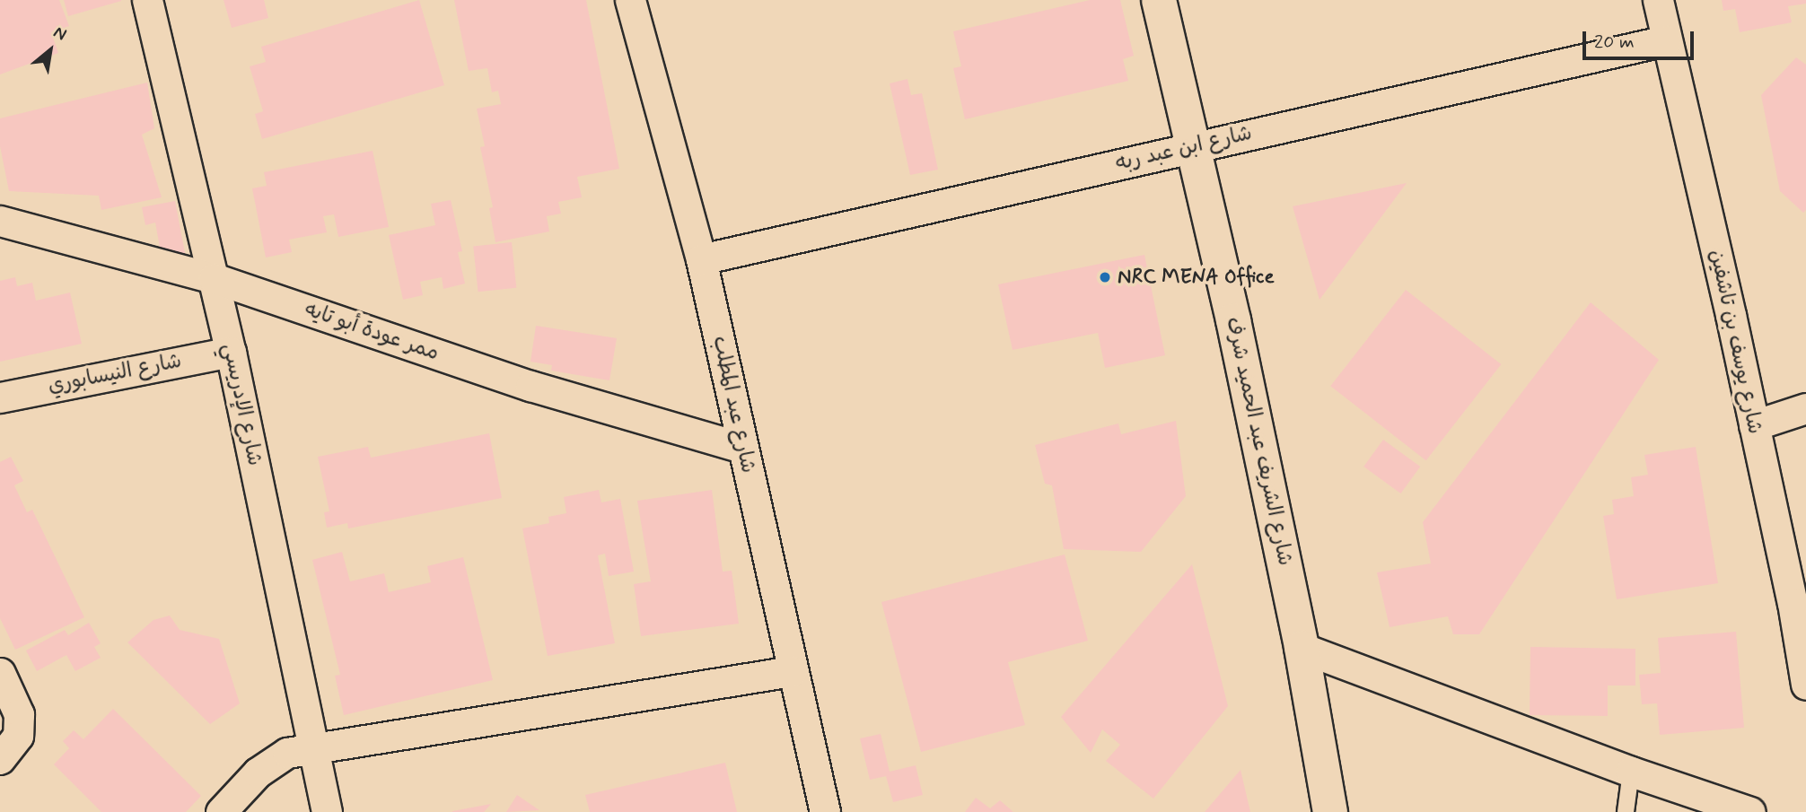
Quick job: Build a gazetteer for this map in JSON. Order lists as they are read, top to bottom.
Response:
{
  "streets": {
    "street": [
      "شارع ابن عبد ربه",
      "ممر عودة أبو تايه",
      "شارع يوسف بن تاشفين",
      "شارع النيسابوري",
      "شارع الإدريسي",
      "شارع عبد المطلب",
      "شارع الشريف عبد الحميد شرف"
    ]
  },
  "crossings": [
    ["شارع ابن عبد ربه", "شارع يوسف بن تاشفين"],
    ["شارع ابن عبد ربه", "شارع عبد المطلب"],
    ["شارع ابن عبد ربه", "شارع الشريف عبد الحميد شرف"],
    ["ممر عودة أبو تايه", "شارع الإدريسي"],
    ["ممر عودة أبو تايه", "شارع عبد المطلب"],
    ["شارع النيسابوري", "شارع الإدريسي"]
  ],
  "places": ["NRC MENA Office"],
  "scale_bar": "20 m",
  "north": "top right"
}
